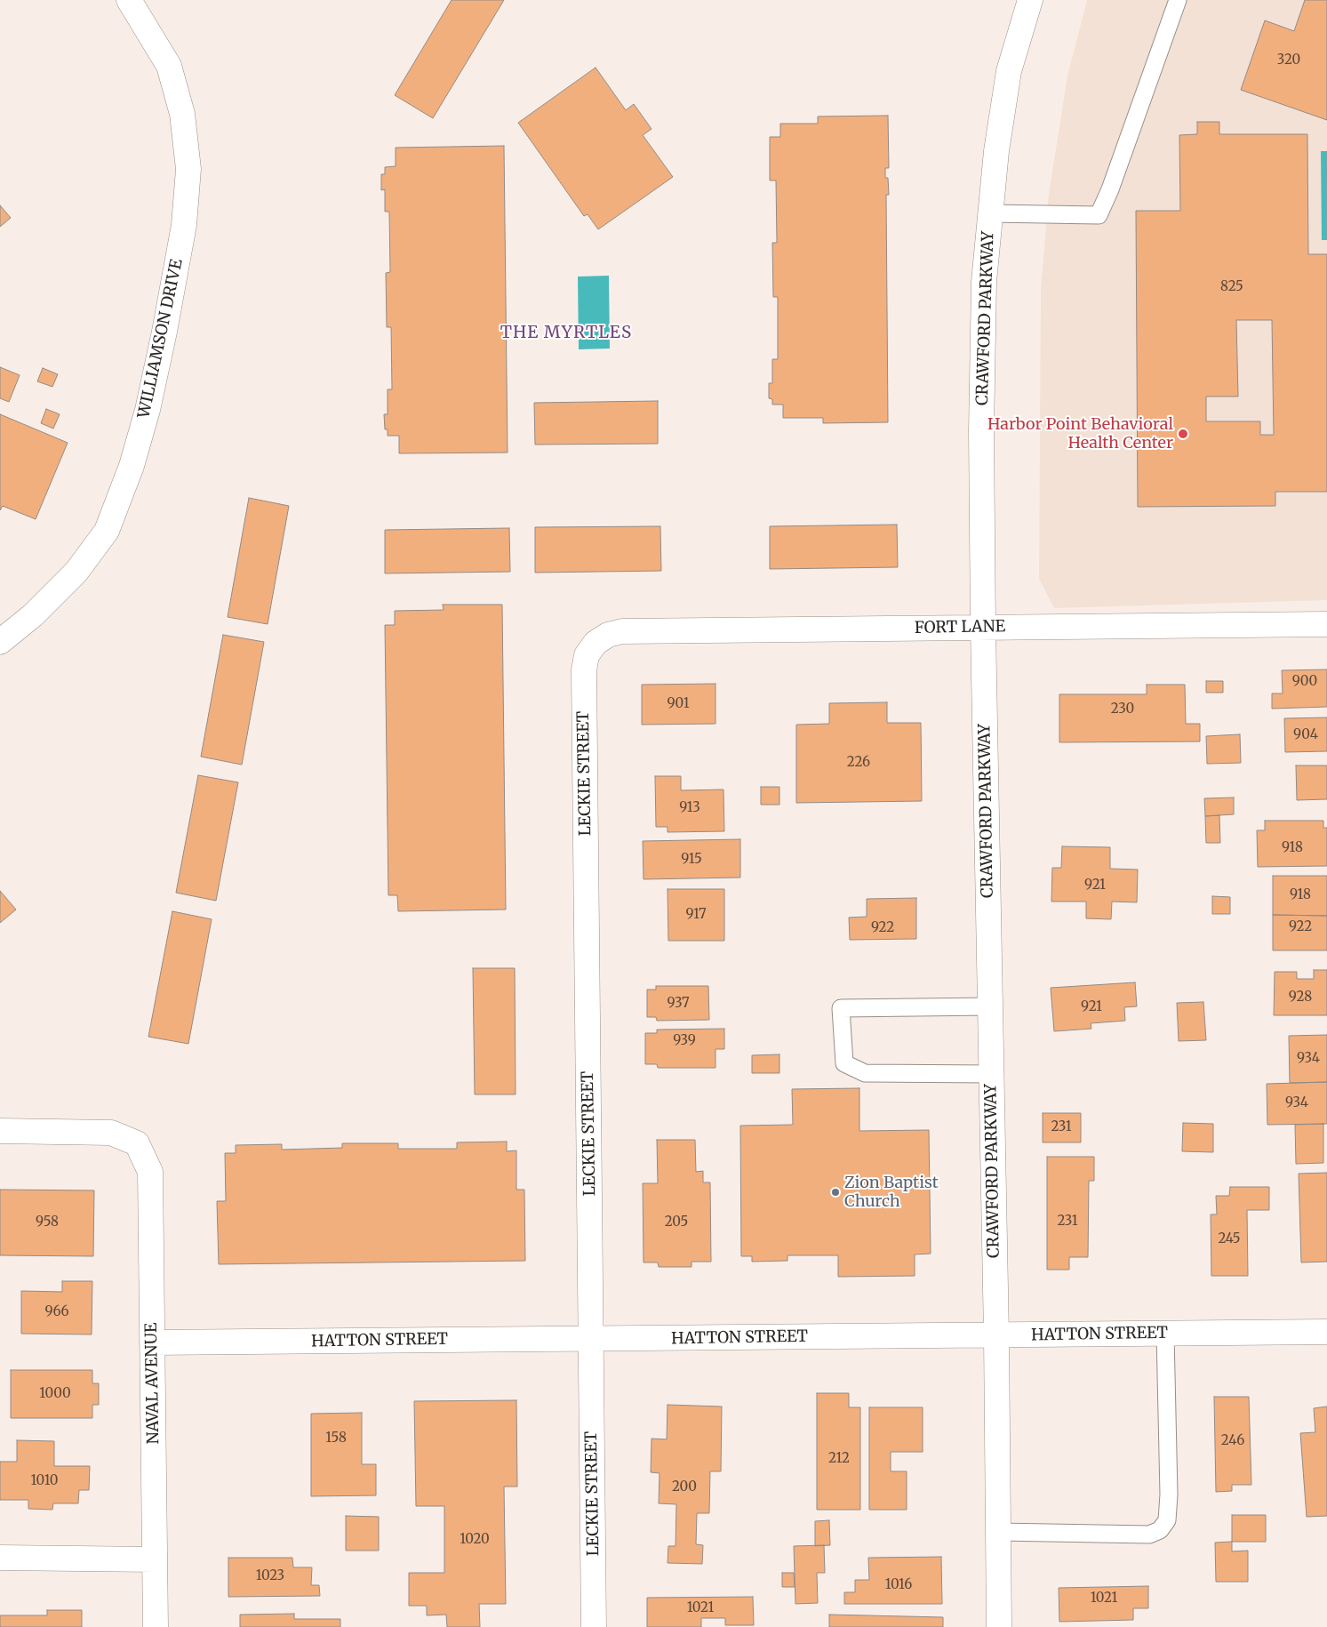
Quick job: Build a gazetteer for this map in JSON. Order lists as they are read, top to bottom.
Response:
{
  "streets": {
    "street": [
      "CRAWFORD PARKWAY",
      "WILLIAMSON DRIVE",
      "FORT LANE",
      "LECKIE STREET",
      "HATTON STREET",
      "NAVAL AVENUE"
    ]
  },
  "crossings": [
    ["CRAWFORD PARKWAY", "FORT LANE"],
    ["CRAWFORD PARKWAY", "HATTON STREET"],
    ["FORT LANE", "LECKIE STREET"],
    ["LECKIE STREET", "HATTON STREET"],
    ["HATTON STREET", "NAVAL AVENUE"]
  ],
  "districts": ["THE MYRTLES"],
  "places": ["Harbor Point Behavioral Health Center", "Zion Baptist Church"],
  "house_numbers": [
    "320",
    "825",
    "900",
    "901",
    "230",
    "904",
    "226",
    "913",
    "918",
    "915",
    "921",
    "918",
    "917",
    "922",
    "922",
    "928",
    "937",
    "921",
    "939",
    "934",
    "934",
    "231",
    "231",
    "958",
    "205",
    "245",
    "966",
    "1000",
    "158",
    "246",
    "212",
    "1010",
    "200",
    "1020",
    "1023",
    "1016",
    "1021",
    "1021"
  ]
}
